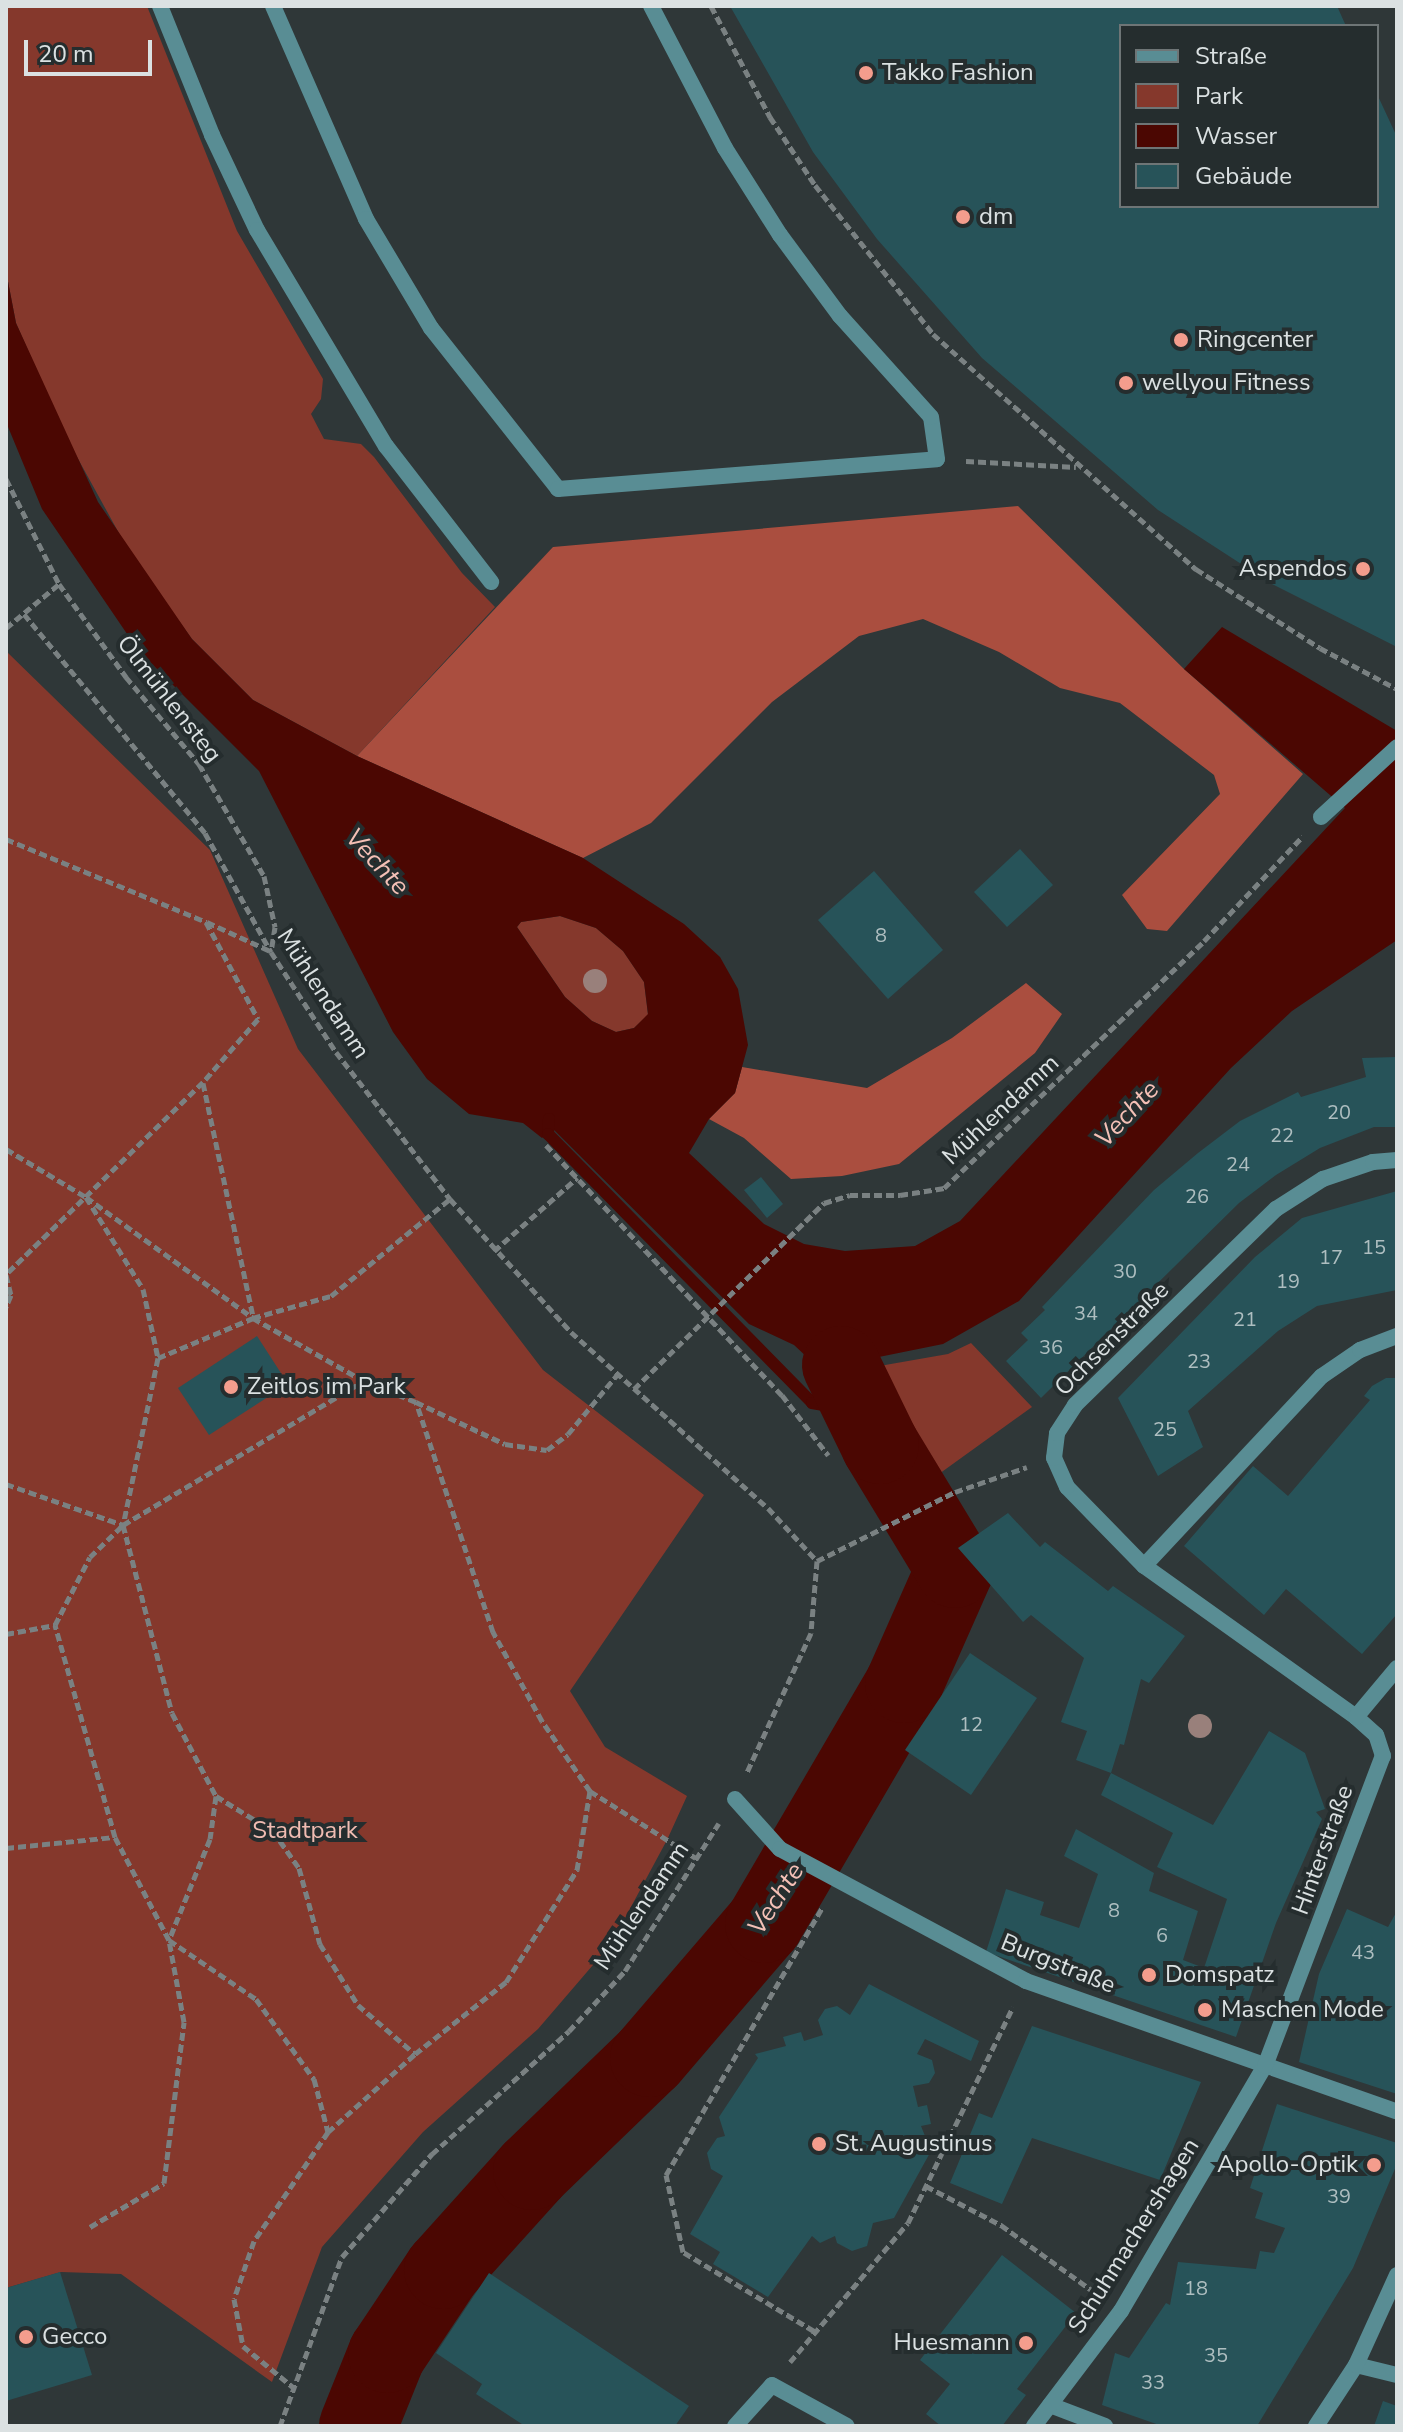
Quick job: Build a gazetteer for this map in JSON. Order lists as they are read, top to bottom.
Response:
{
  "streets": {
    "street": [
      "Ochsenstraße",
      "Hinterstraße",
      "Burgstraße",
      "Schuhmachershagen"
    ],
    "path": ["Ölmühlensteg", "Mühlendamm"]
  },
  "crossings": [
    ["Ölmühlensteg", "Mühlendamm"],
    ["Mühlendamm", "Burgstraße"],
    ["Hinterstraße", "Burgstraße"],
    ["Hinterstraße", "Schuhmachershagen"],
    ["Burgstraße", "Schuhmachershagen"]
  ],
  "water": ["Vechte"],
  "parks": ["Stadtpark"],
  "places": [
    "Takko Fashion",
    "dm",
    "Ringcenter",
    "wellyou Fitness",
    "Aspendos",
    "Zeitlos im Park",
    "Domspatz",
    "Maschen Mode",
    "St. Augustinus",
    "Apollo-Optik",
    "Gecco",
    "Huesmann"
  ],
  "house_numbers": [
    "8",
    "20",
    "22",
    "24",
    "26",
    "15",
    "17",
    "30",
    "19",
    "34",
    "21",
    "36",
    "23",
    "25",
    "12",
    "8",
    "6",
    "43",
    "39",
    "18",
    "35",
    "33"
  ],
  "legend": [
    "Straße",
    "Park",
    "Wasser",
    "Gebäude"
  ],
  "scale_bar": "20 m"
}
